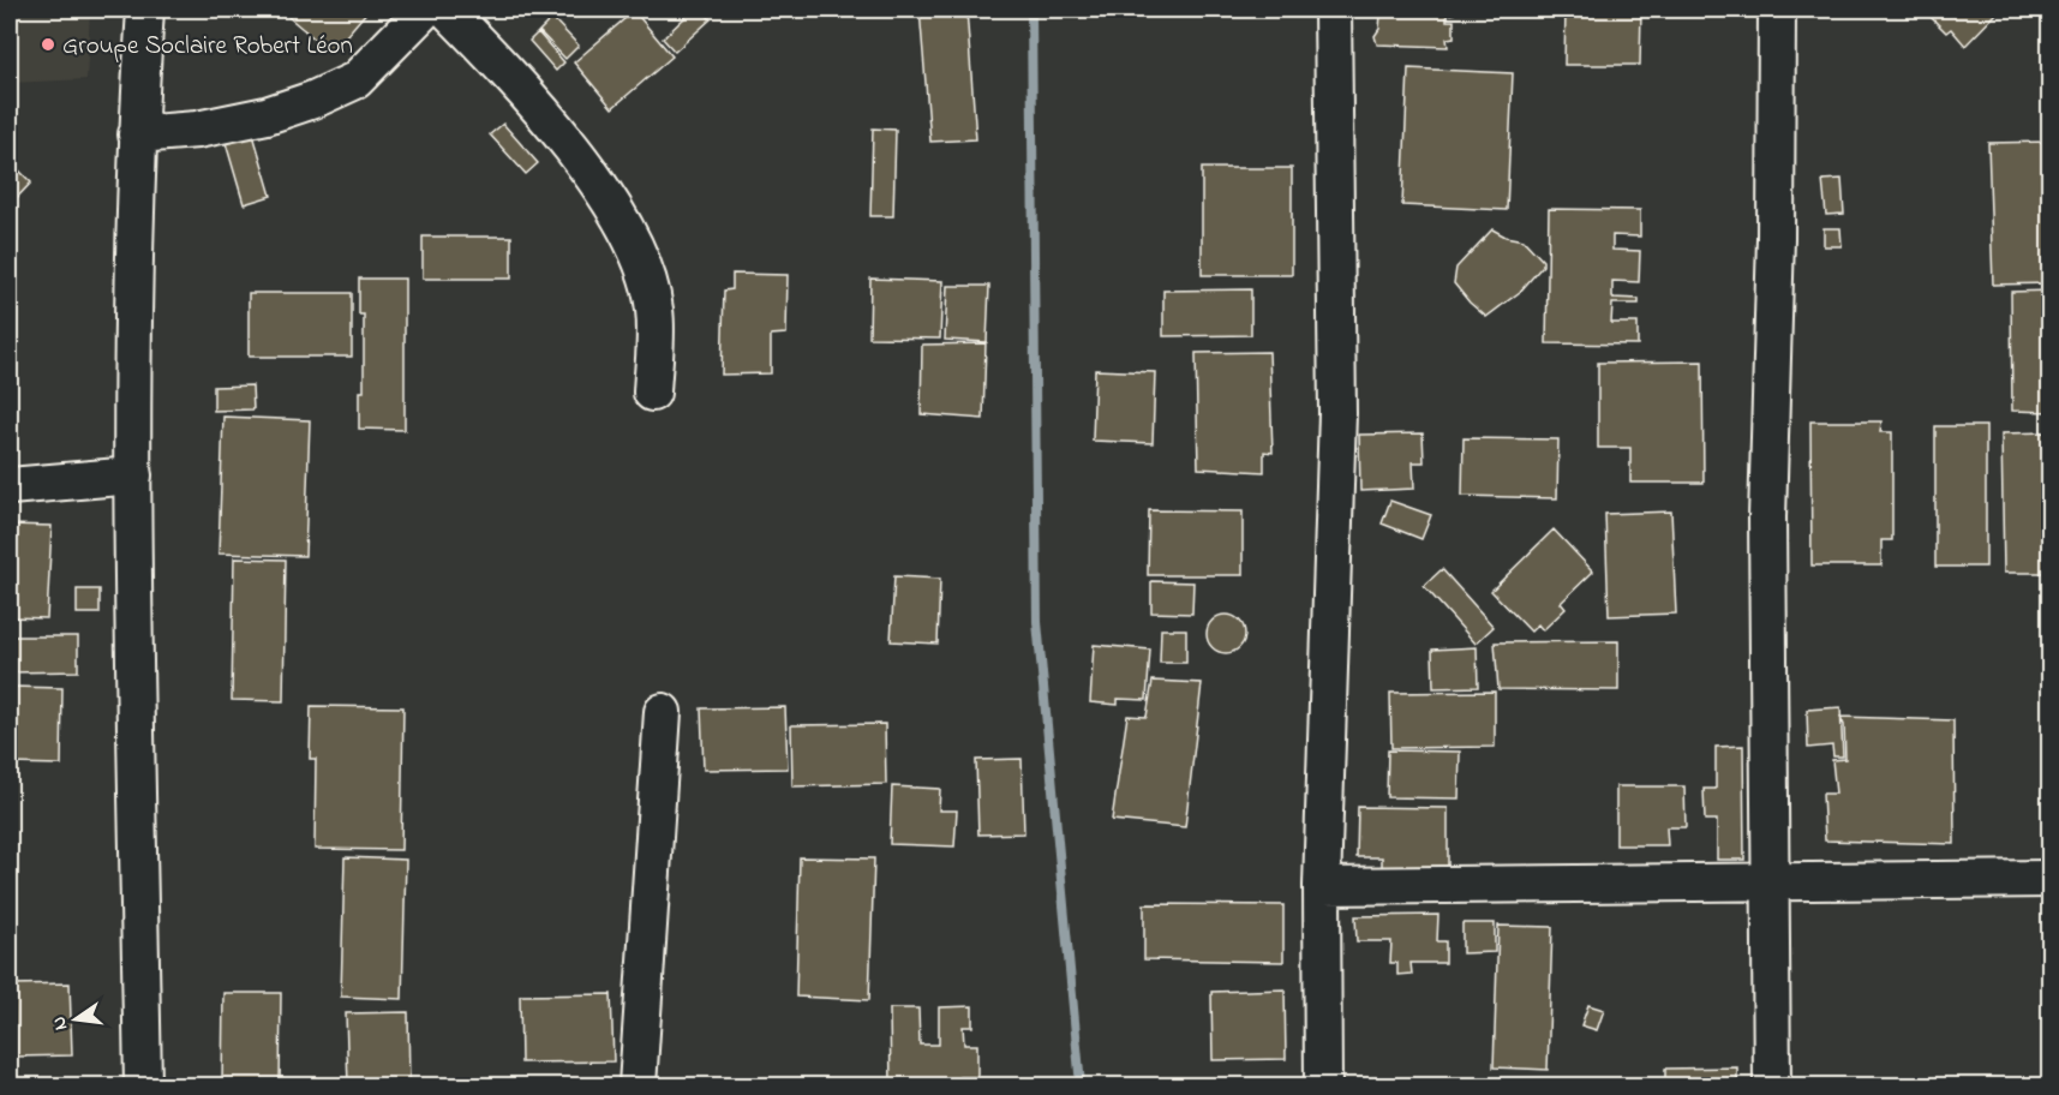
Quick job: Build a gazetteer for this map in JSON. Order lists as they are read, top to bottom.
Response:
{
  "places": ["Groupe Soclaire Robert Léon"],
  "north": "left"
}
